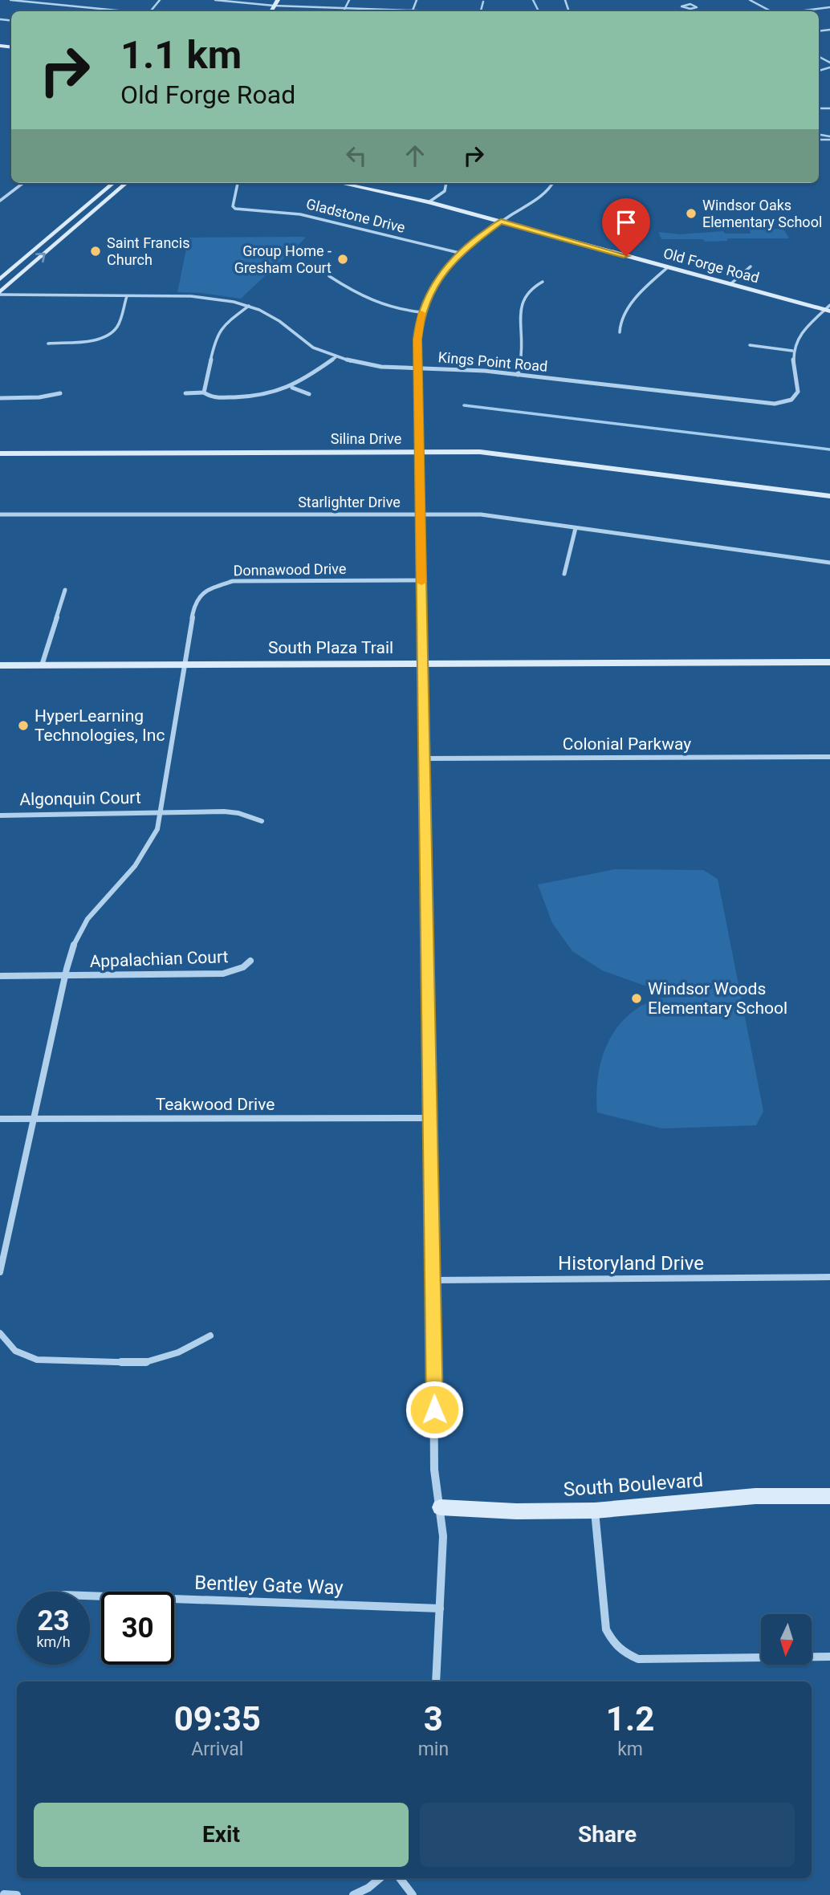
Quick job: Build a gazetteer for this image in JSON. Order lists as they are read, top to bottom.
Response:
{
  "streets": {
    "street": [
      "Gladstone Drive",
      "Old Forge Road",
      "Kings Point Road",
      "Silina Drive",
      "Starlighter Drive",
      "Donnawood Drive",
      "South Plaza Trail",
      "Colonial Parkway",
      "Algonquin Court",
      "Appalachian Court",
      "Teakwood Drive",
      "Historyland Drive",
      "South Boulevard",
      "Bentley Gate Way"
    ]
  },
  "crossings": [
    ["Donnawood Drive", "South Plaza Trail"],
    ["Donnawood Drive", "Algonquin Court"],
    ["Donnawood Drive", "Appalachian Court"],
    ["Donnawood Drive", "Teakwood Drive"]
  ],
  "places": [
    "Windsor Oaks Elementary School",
    "Saint Francis Church",
    "Group Home - Gresham Court",
    "HyperLearning Technologies, Inc",
    "Windsor Woods Elementary School"
  ],
  "north": "bottom",
  "page": {
    "turn": ["1.1 km", "Old Forge Road"],
    "speed": "23 km/h",
    "limit": "30",
    "eta": [
      "09:35",
      "Arrival",
      "3",
      "min",
      "1.2",
      "km"
    ],
    "buttons": ["Exit", "Share"]
  }
}
